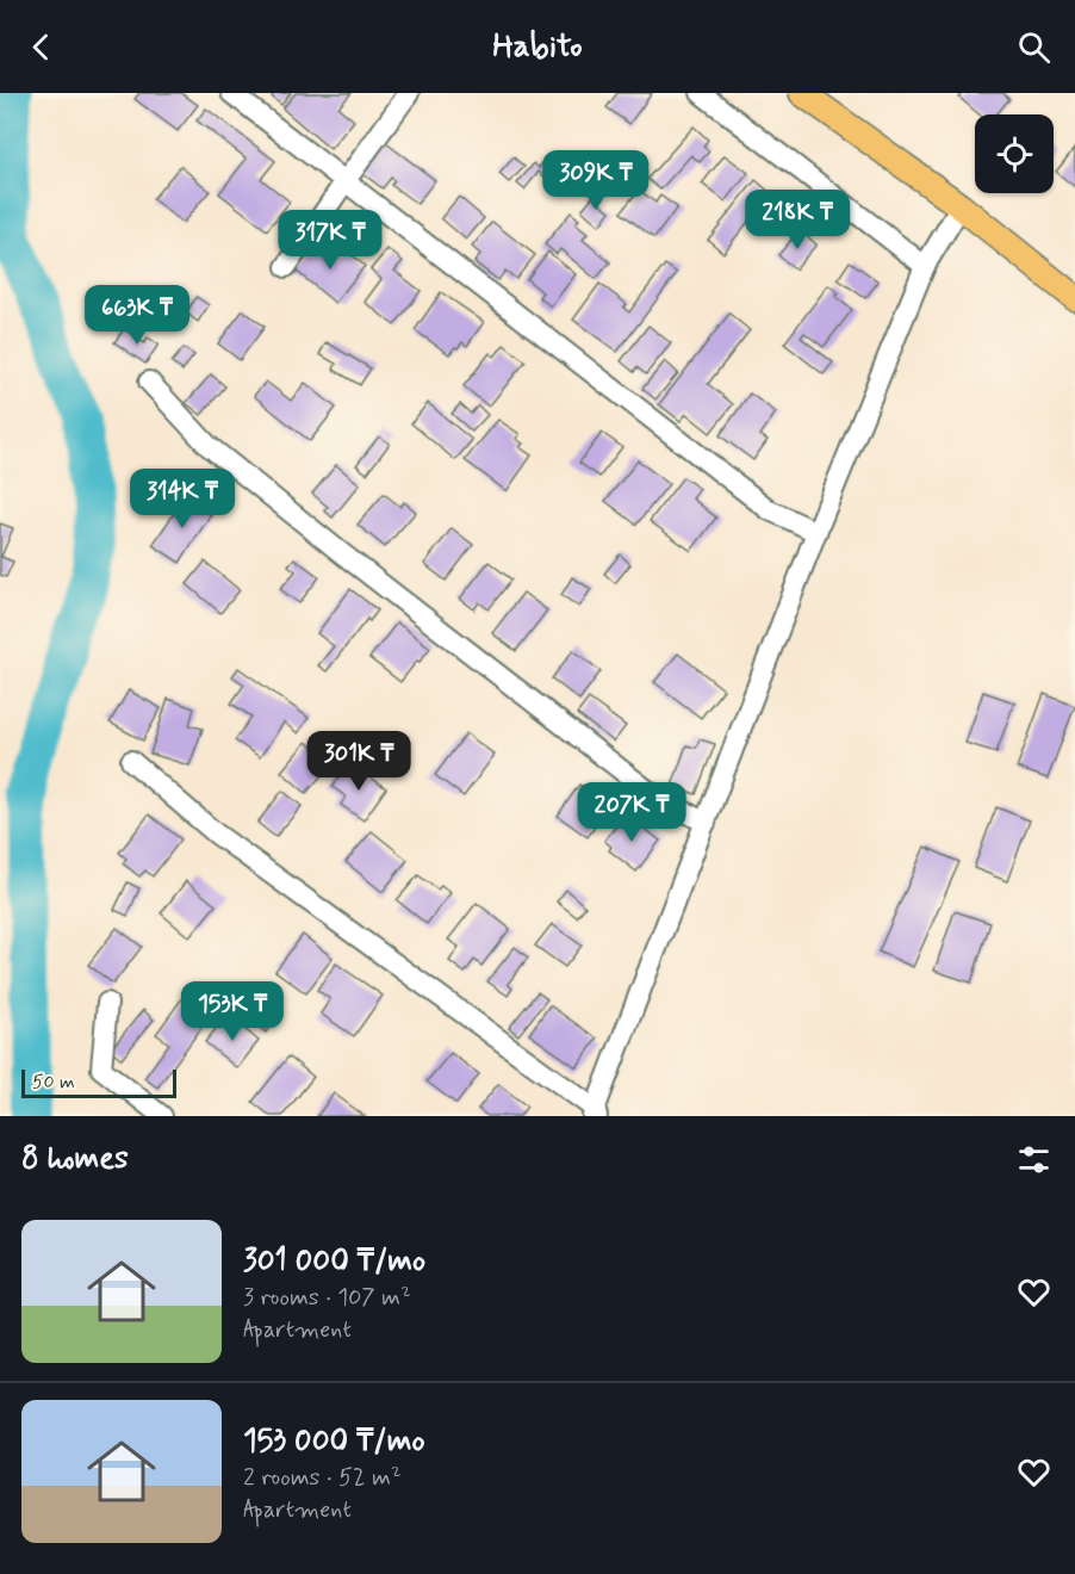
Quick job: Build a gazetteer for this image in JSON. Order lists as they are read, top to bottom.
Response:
{
  "scale_bar": "50 m",
  "page": {
    "header": "Habito",
    "price": [
      "309K ₸",
      "218K ₸",
      "317K ₸",
      "663K ₸",
      "314K ₸",
      "301K ₸",
      "207K ₸",
      "153K ₸"
    ],
    "scale": "50 m",
    "heading": "8 homes",
    "list": [
      {
        "name": "301 000 ₸/mo",
        "note": "3 rooms · 107 m² · Apartment"
      },
      {
        "name": "153 000 ₸/mo",
        "note": "2 rooms · 52 m² · Apartment"
      }
    ]
  }
}
